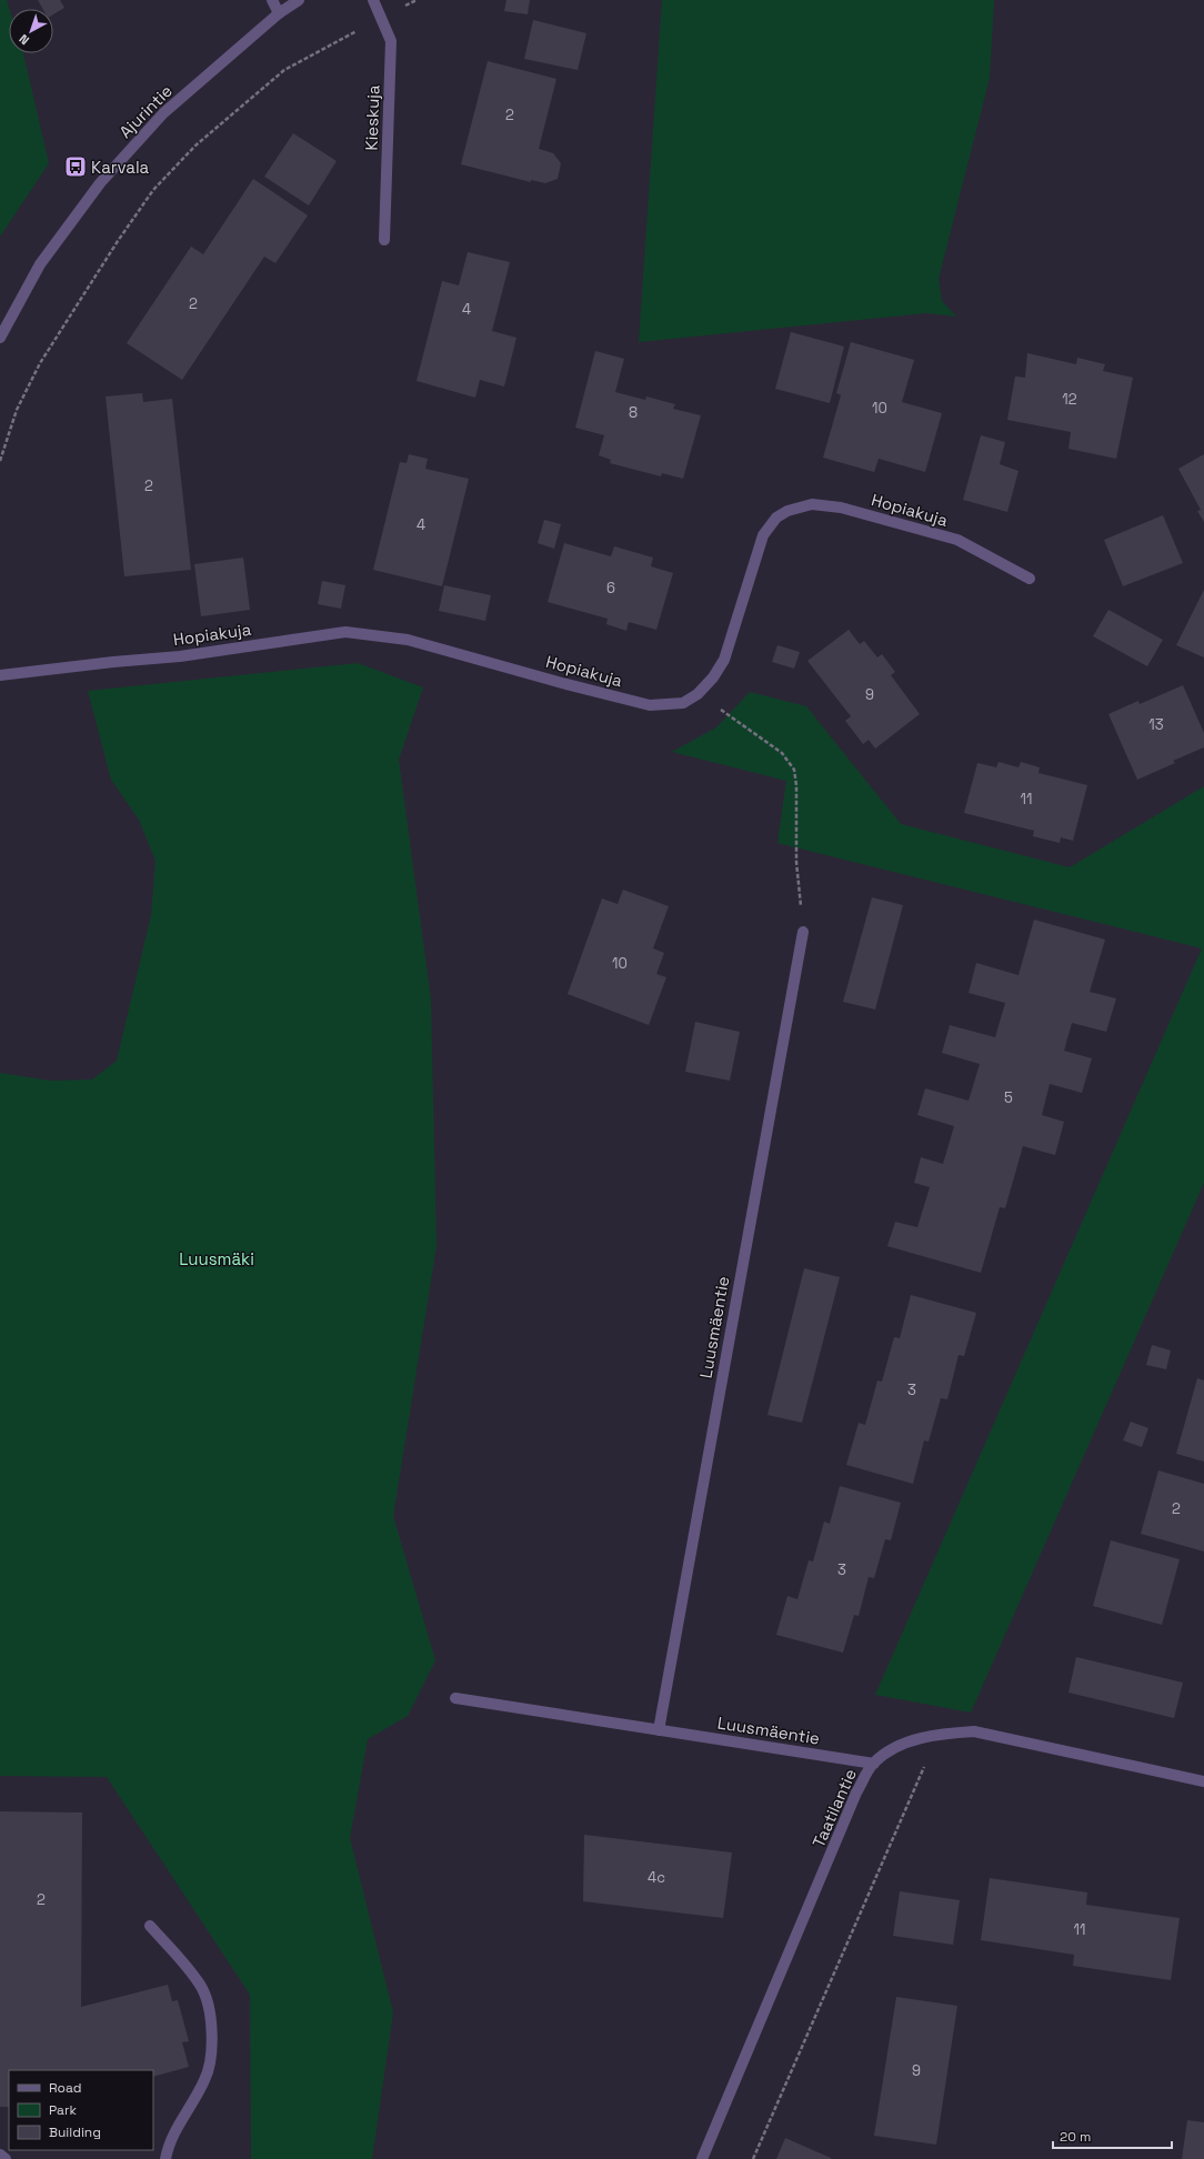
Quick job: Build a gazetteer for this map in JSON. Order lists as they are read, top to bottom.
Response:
{
  "streets": {
    "street": [
      "Ajurintie",
      "Kieskuja",
      "Hopiakuja",
      "Luusmäentie",
      "Taatilantie"
    ]
  },
  "crossings": [
    ["Luusmäentie", "Taatilantie"]
  ],
  "parks": ["Luusmäki"],
  "places": {
    "bus stop": ["Karvala"]
  },
  "house_numbers": [
    "2",
    "2",
    "4",
    "12",
    "10",
    "8",
    "2",
    "4",
    "6",
    "9",
    "13",
    "11",
    "10",
    "5",
    "3",
    "2",
    "3",
    "4c",
    "2",
    "11",
    "9"
  ],
  "legend": ["Road", "Park", "Building"],
  "scale_bar": "20 m",
  "north": "bottom left"
}
